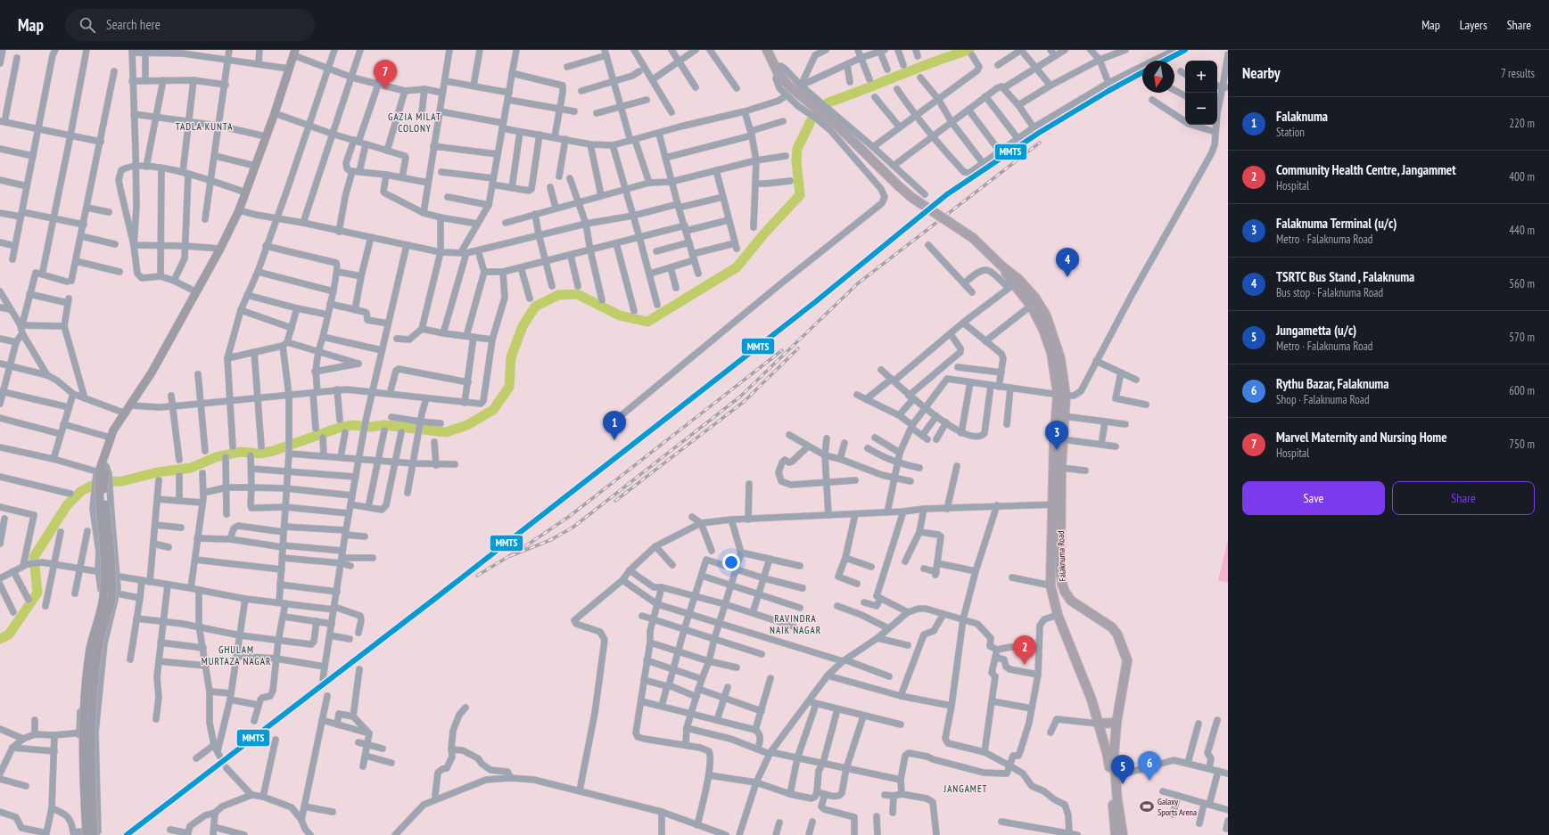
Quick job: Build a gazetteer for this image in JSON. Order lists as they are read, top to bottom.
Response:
{
  "streets": {
    "highway": ["Falaknuma Road"]
  },
  "districts": [
    "GAZIA MILAT COLONY",
    "TADLA KUNTA",
    "RAVINDRA NAIK NAGAR",
    "GHULAM MURTAZA NAGAR",
    "JANGAMET"
  ],
  "places": {
    "sports": ["Galaxy Sports Arena"]
  },
  "lines": ["transit line MMTS"],
  "north": "bottom",
  "page": {
    "header": "Map",
    "search": "Search here",
    "nav": ["Map", "Layers", "Share"],
    "heading": ["Nearby", "7 results"],
    "pins": [
      "7",
      "4",
      "1",
      "3",
      "2",
      "6",
      "5"
    ],
    "map_buttons": ["+", "−"],
    "list": [
      {
        "mark": "1",
        "name": "Falaknuma",
        "note": "Station",
        "value": "220 m"
      },
      {
        "mark": "2",
        "name": "Community Health Centre, Jangammet",
        "note": "Hospital",
        "value": "400 m"
      },
      {
        "mark": "3",
        "name": "Falaknuma Terminal (u/c)",
        "note": "Metro · Falaknuma Road",
        "value": "440 m"
      },
      {
        "mark": "4",
        "name": "TSRTC Bus Stand , Falaknuma",
        "note": "Bus stop · Falaknuma Road",
        "value": "560 m"
      },
      {
        "mark": "5",
        "name": "Jungametta (u/c)",
        "note": "Metro · Falaknuma Road",
        "value": "570 m"
      },
      {
        "mark": "6",
        "name": "Rythu Bazar, Falaknuma",
        "note": "Shop · Falaknuma Road",
        "value": "600 m"
      },
      {
        "mark": "7",
        "name": "Marvel Maternity and Nursing Home",
        "note": "Hospital",
        "value": "750 m"
      }
    ],
    "buttons": ["Save", "Share"]
  }
}
